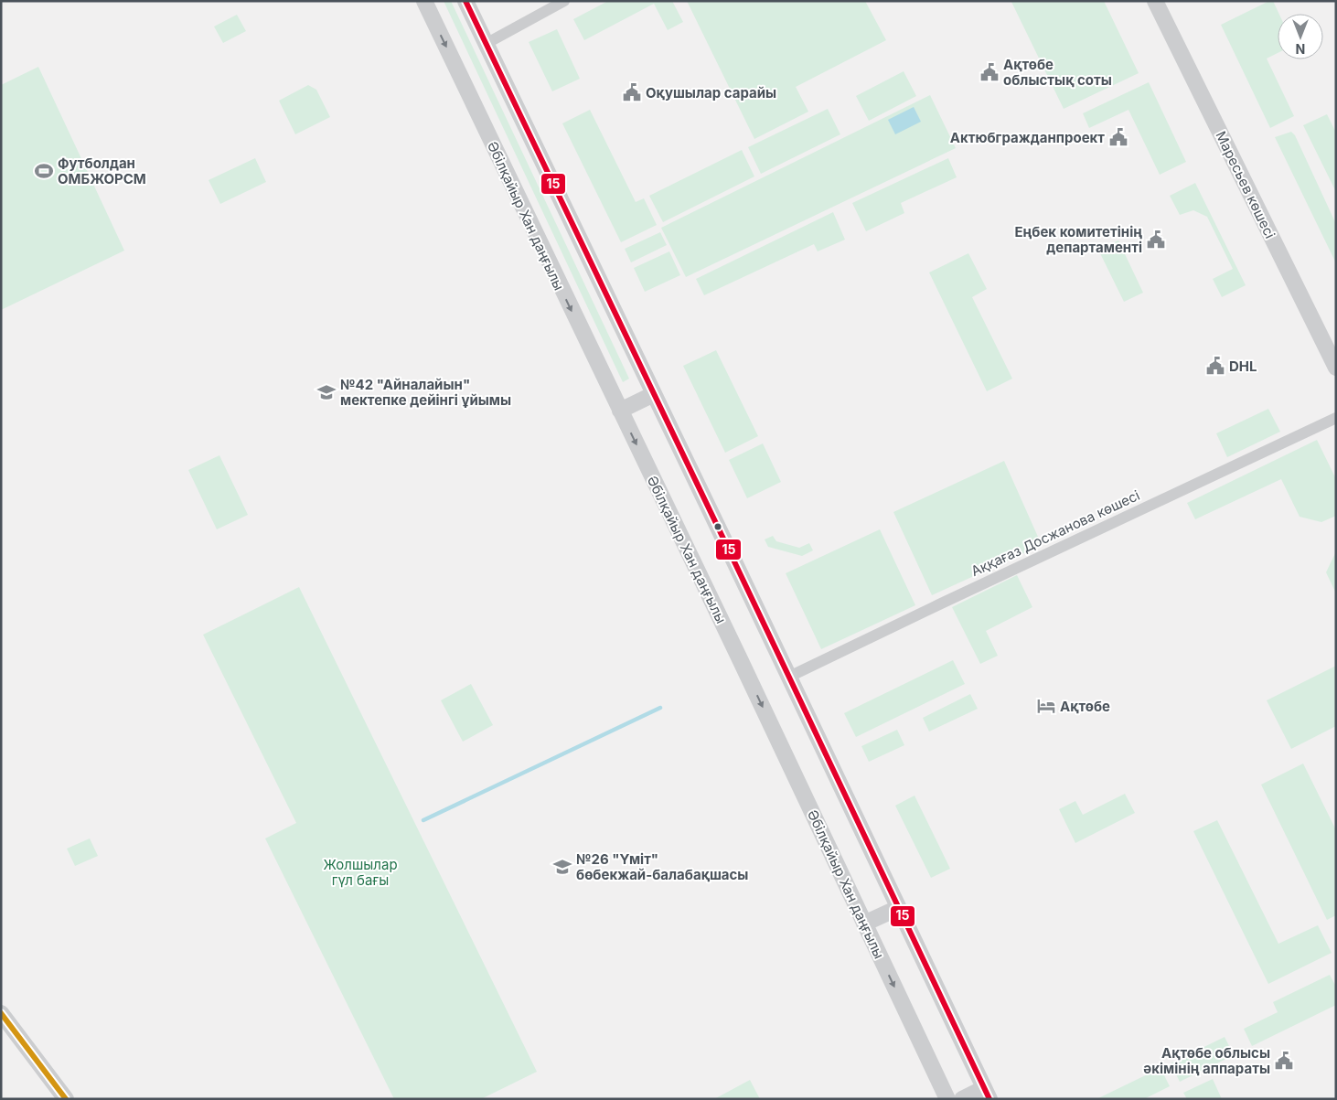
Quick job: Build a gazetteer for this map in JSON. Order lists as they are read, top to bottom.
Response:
{
  "streets": {
    "main road": ["Маресьев көшесі", "Әбілқайыр Хан даңғылы"],
    "street": ["Аққағаз Досжанова көшесі"]
  },
  "parks": ["Жолшылар гүл бағы"],
  "places": {
    "public building": [
      "Ақтөбе облыстық соты",
      "Оқушылар сарайы",
      "Актюбгражданпроект",
      "Еңбек комитетінің департаменті",
      "DHL",
      "Ақтөбе облысы әкімінің аппараты"
    ],
    "sports": ["Футболдан ОМБЖОРСМ"],
    "school or university": ["№42 \"Айналайын\" мектепке дейінгі ұйымы", "№26 \"Үміт\" бөбекжай-балабақшасы"],
    "hotel": ["Ақтөбе"]
  },
  "lines": ["transit line 15"],
  "north": "bottom"
}
